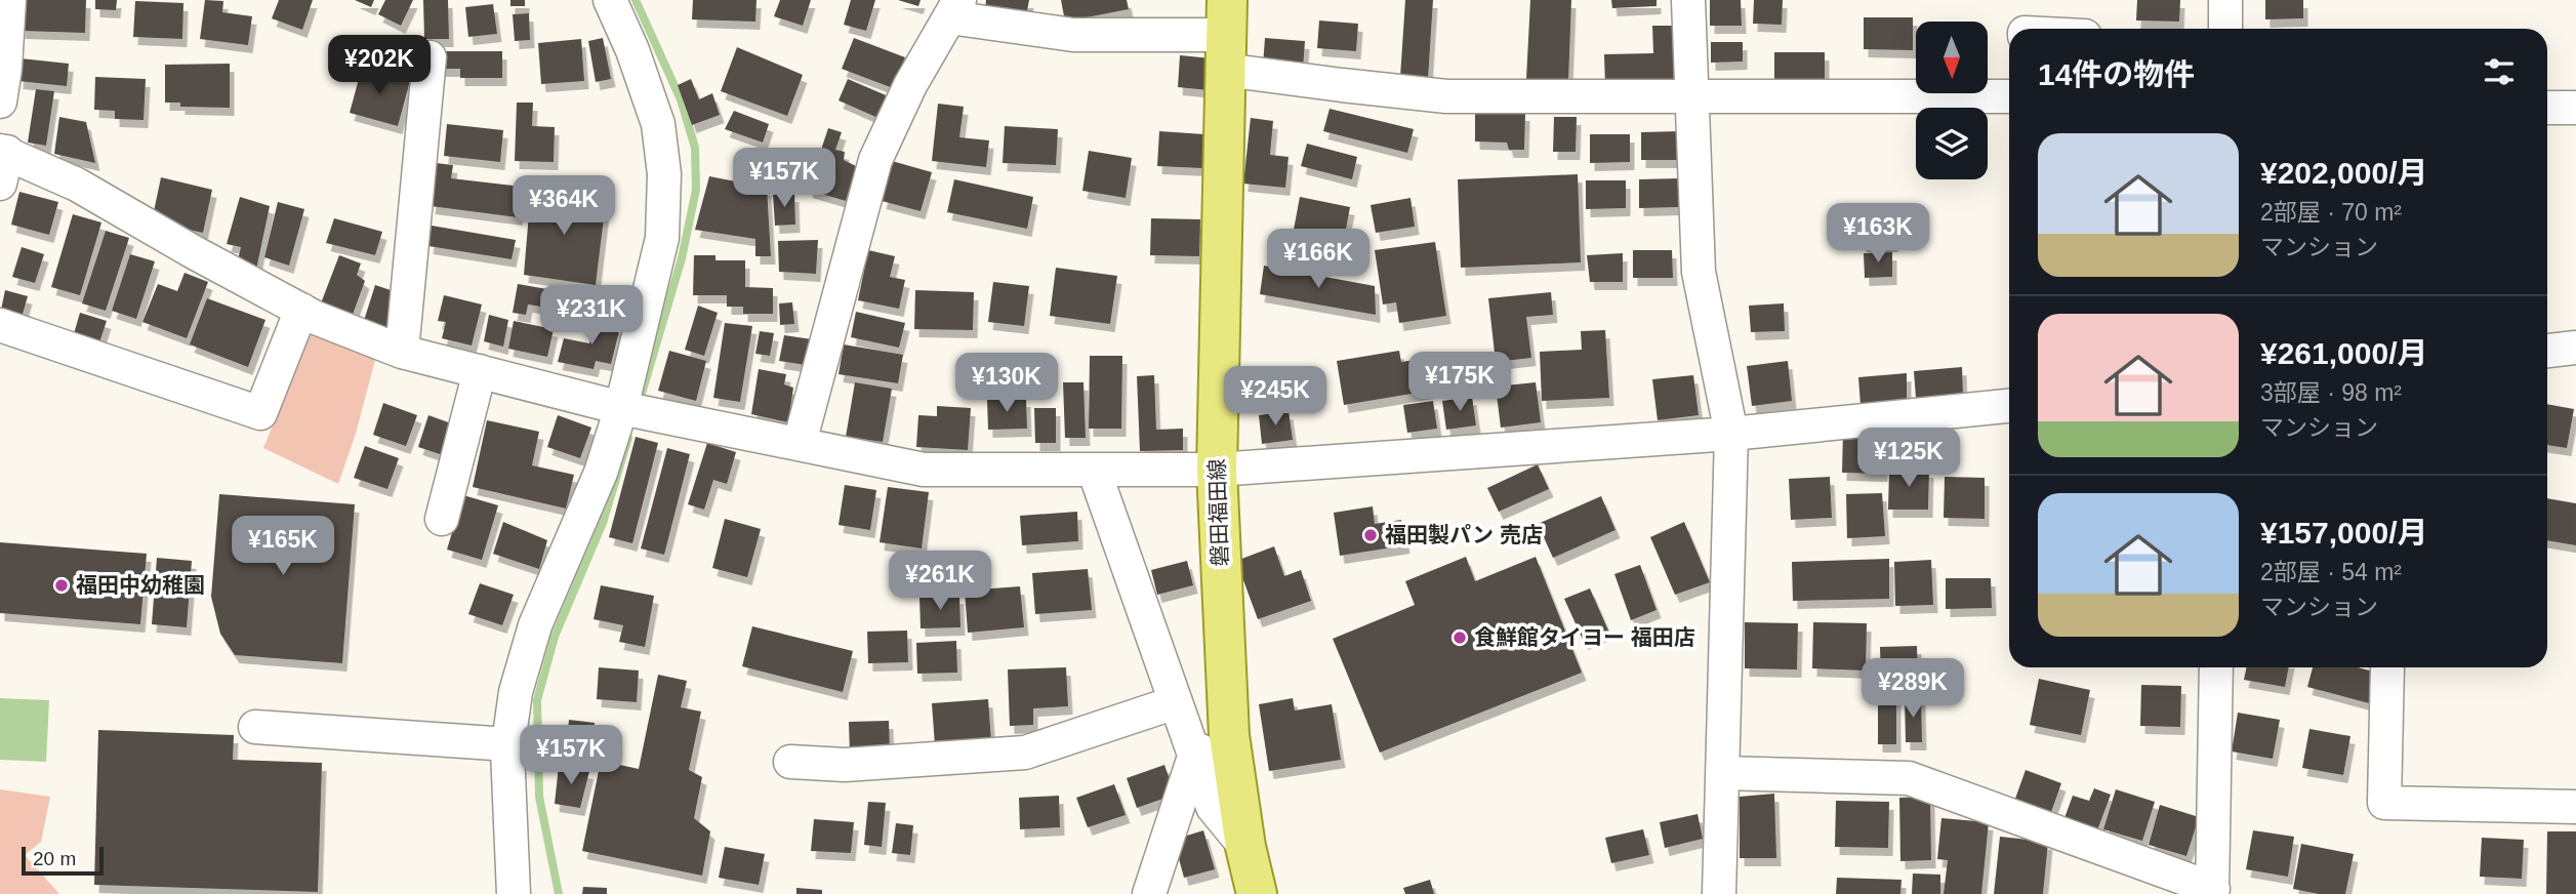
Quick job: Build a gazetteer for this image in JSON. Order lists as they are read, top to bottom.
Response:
{
  "streets": {
    "main road": ["磐田福田線"]
  },
  "places": ["福田製パン 売店", "福田中幼稚園", "食鮮館タイヨー 福田店"],
  "scale_bar": "20 m",
  "north": "bottom",
  "page": {
    "heading": "14件の物件",
    "price": [
      "¥202K",
      "¥157K",
      "¥364K",
      "¥163K",
      "¥166K",
      "¥231K",
      "¥175K",
      "¥130K",
      "¥245K",
      "¥125K",
      "¥165K",
      "¥261K",
      "¥289K",
      "¥157K"
    ],
    "list": [
      {
        "name": "¥202,000/月",
        "note": "2部屋 · 70 m² · マンション"
      },
      {
        "name": "¥261,000/月",
        "note": "3部屋 · 98 m² · マンション"
      },
      {
        "name": "¥157,000/月",
        "note": "2部屋 · 54 m² · マンション"
      }
    ],
    "scale": "20 m"
  }
}
